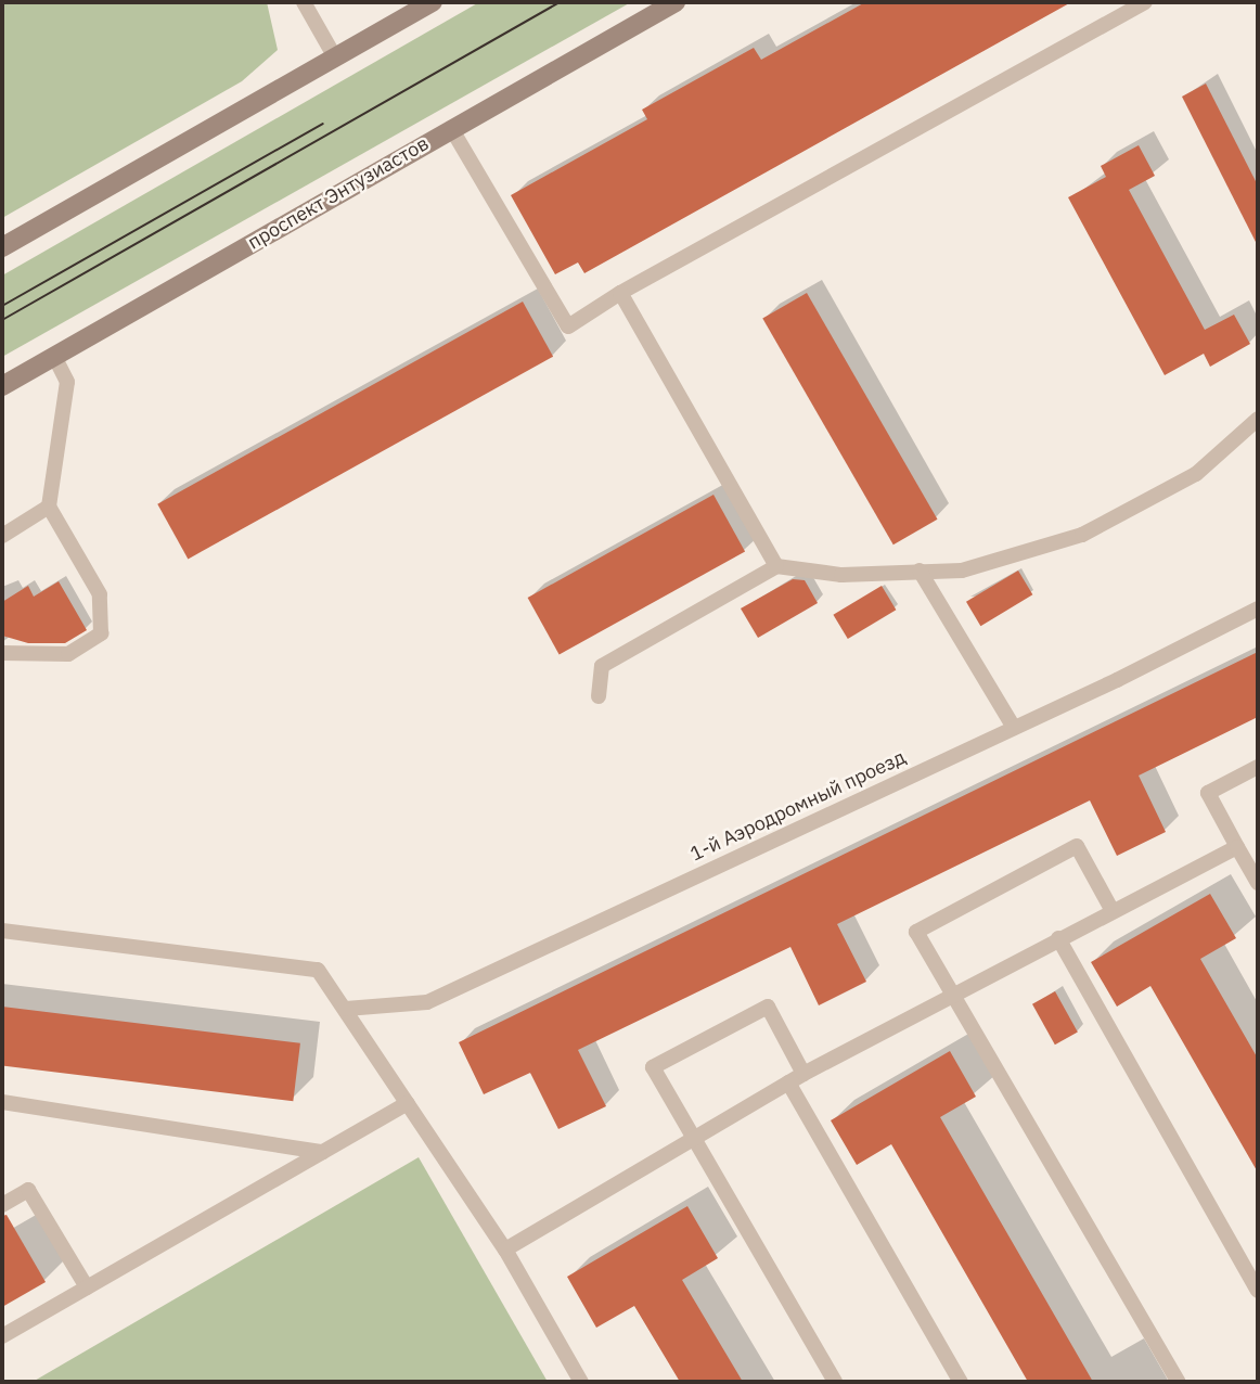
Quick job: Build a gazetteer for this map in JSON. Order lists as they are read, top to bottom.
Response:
{
  "streets": {
    "main road": ["проспект Энтузиастов"],
    "lane": ["1-й Аэродромный проезд"]
  }
}
